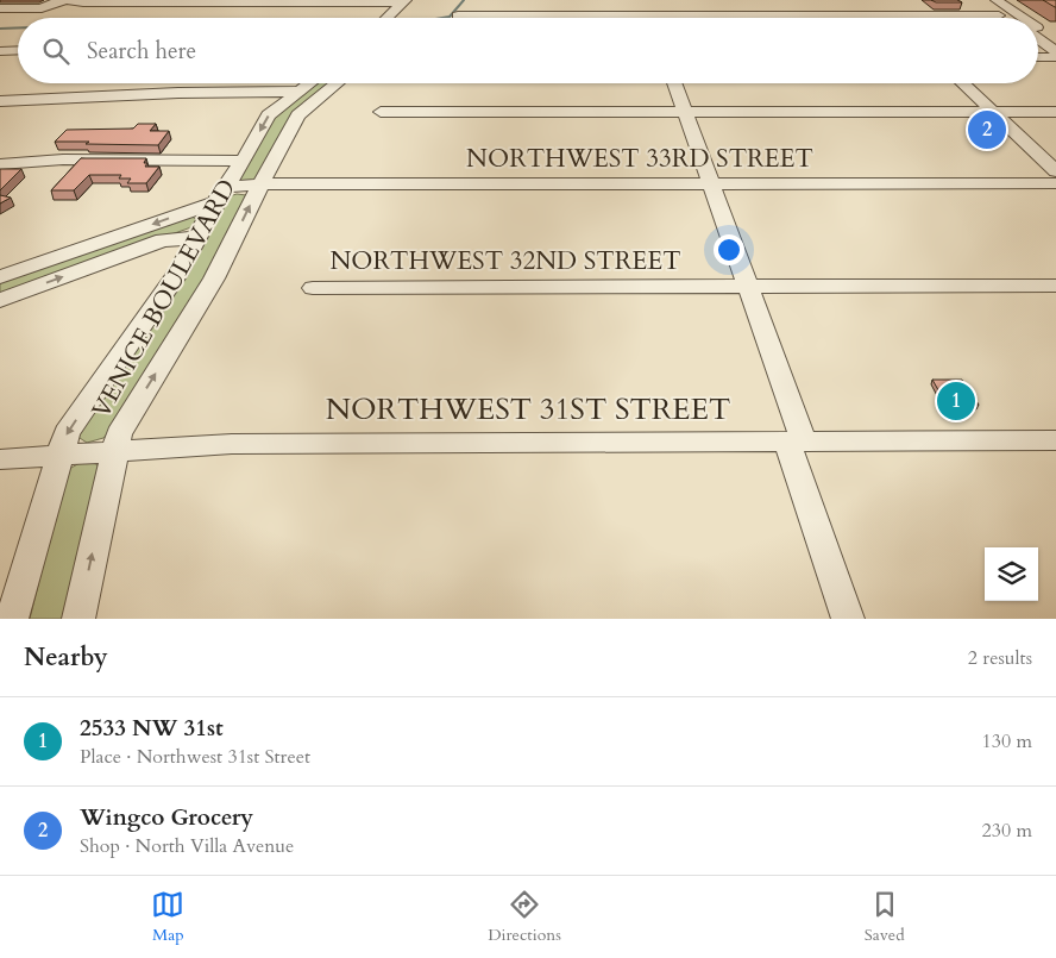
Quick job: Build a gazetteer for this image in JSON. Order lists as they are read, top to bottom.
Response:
{
  "streets": {
    "street": [
      "NORTHWEST 33RD STREET",
      "NORTHWEST 32ND STREET",
      "VENICE BOULEVARD",
      "NORTHWEST 31ST STREET"
    ]
  },
  "crossings": [
    ["NORTHWEST 33RD STREET", "VENICE BOULEVARD"],
    ["VENICE BOULEVARD", "NORTHWEST 31ST STREET"]
  ],
  "page": {
    "search": "Search here",
    "pins": ["2", "1"],
    "heading": ["Nearby", "2 results"],
    "list": [
      {
        "mark": "1",
        "name": "2533 NW 31st",
        "note": "Place · Northwest 31st Street",
        "value": "130 m"
      },
      {
        "mark": "2",
        "name": "Wingco Grocery",
        "note": "Shop · North Villa Avenue",
        "value": "230 m"
      }
    ],
    "nav": ["Map", "Directions", "Saved"]
  }
}
